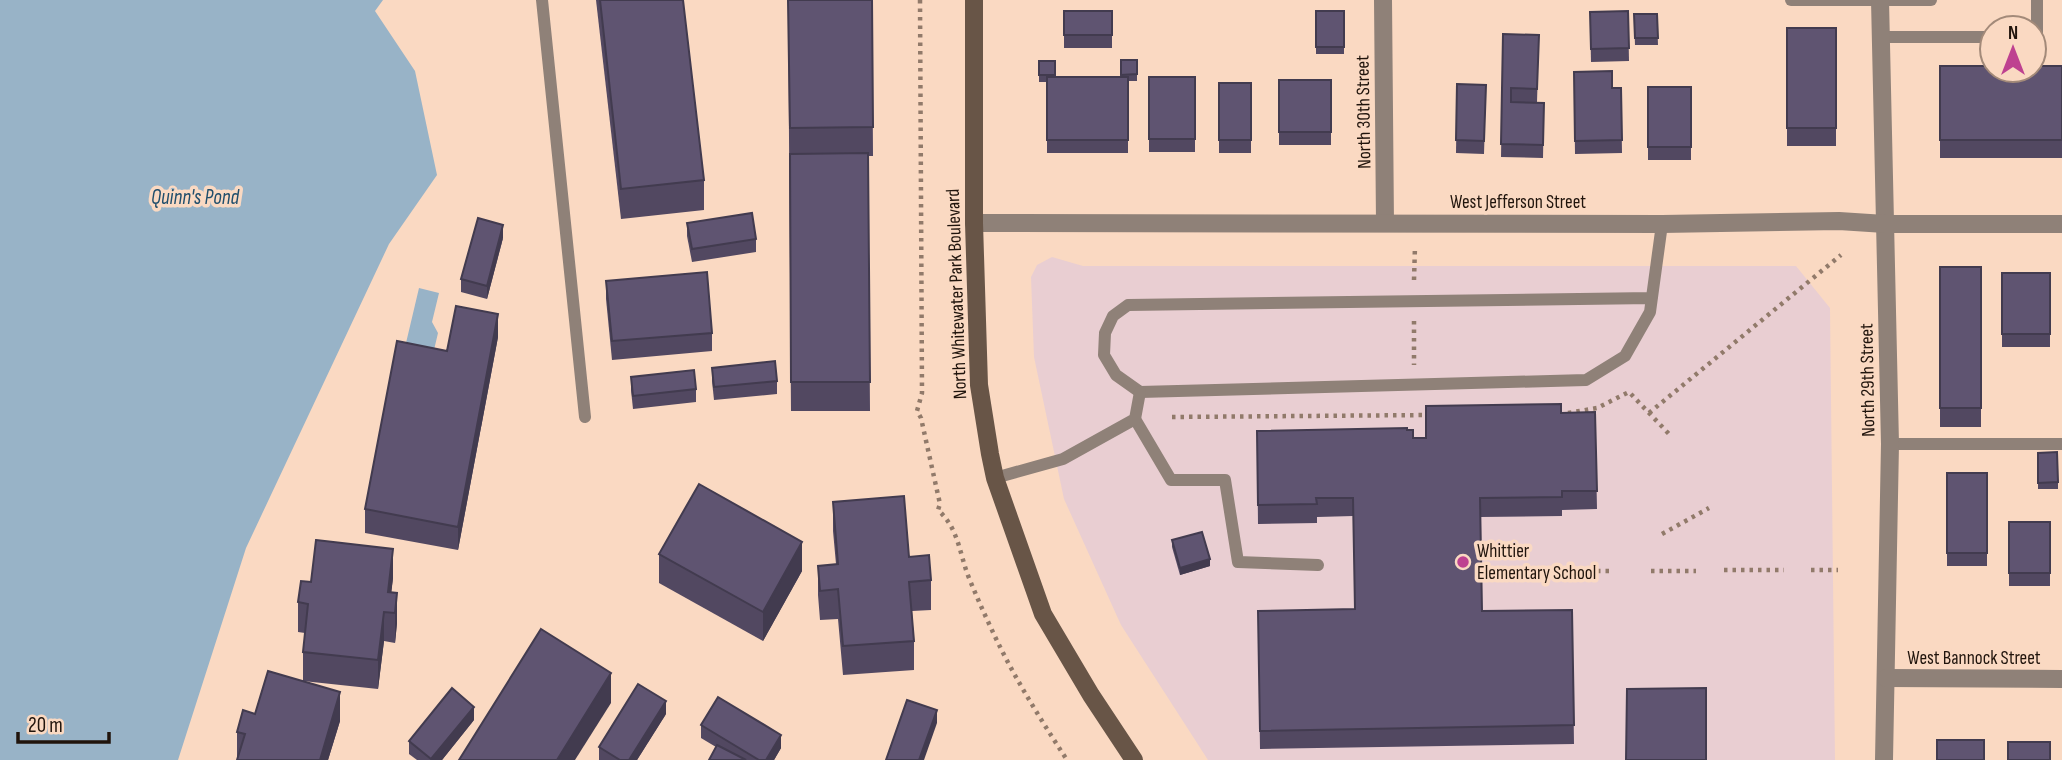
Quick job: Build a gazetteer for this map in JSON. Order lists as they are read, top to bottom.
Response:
{
  "streets": {
    "street": [
      "North 30th Street",
      "West Jefferson Street",
      "North Whitewater Park Boulevard",
      "North 29th Street",
      "West Bannock Street"
    ]
  },
  "crossings": [
    ["North 30th Street", "West Jefferson Street"],
    ["West Jefferson Street", "North Whitewater Park Boulevard"],
    ["West Jefferson Street", "North 29th Street"],
    ["North 29th Street", "West Bannock Street"]
  ],
  "water": ["Quinn's Pond"],
  "places": ["Whittier Elementary School"],
  "scale_bar": "20 m",
  "north": "top"
}
